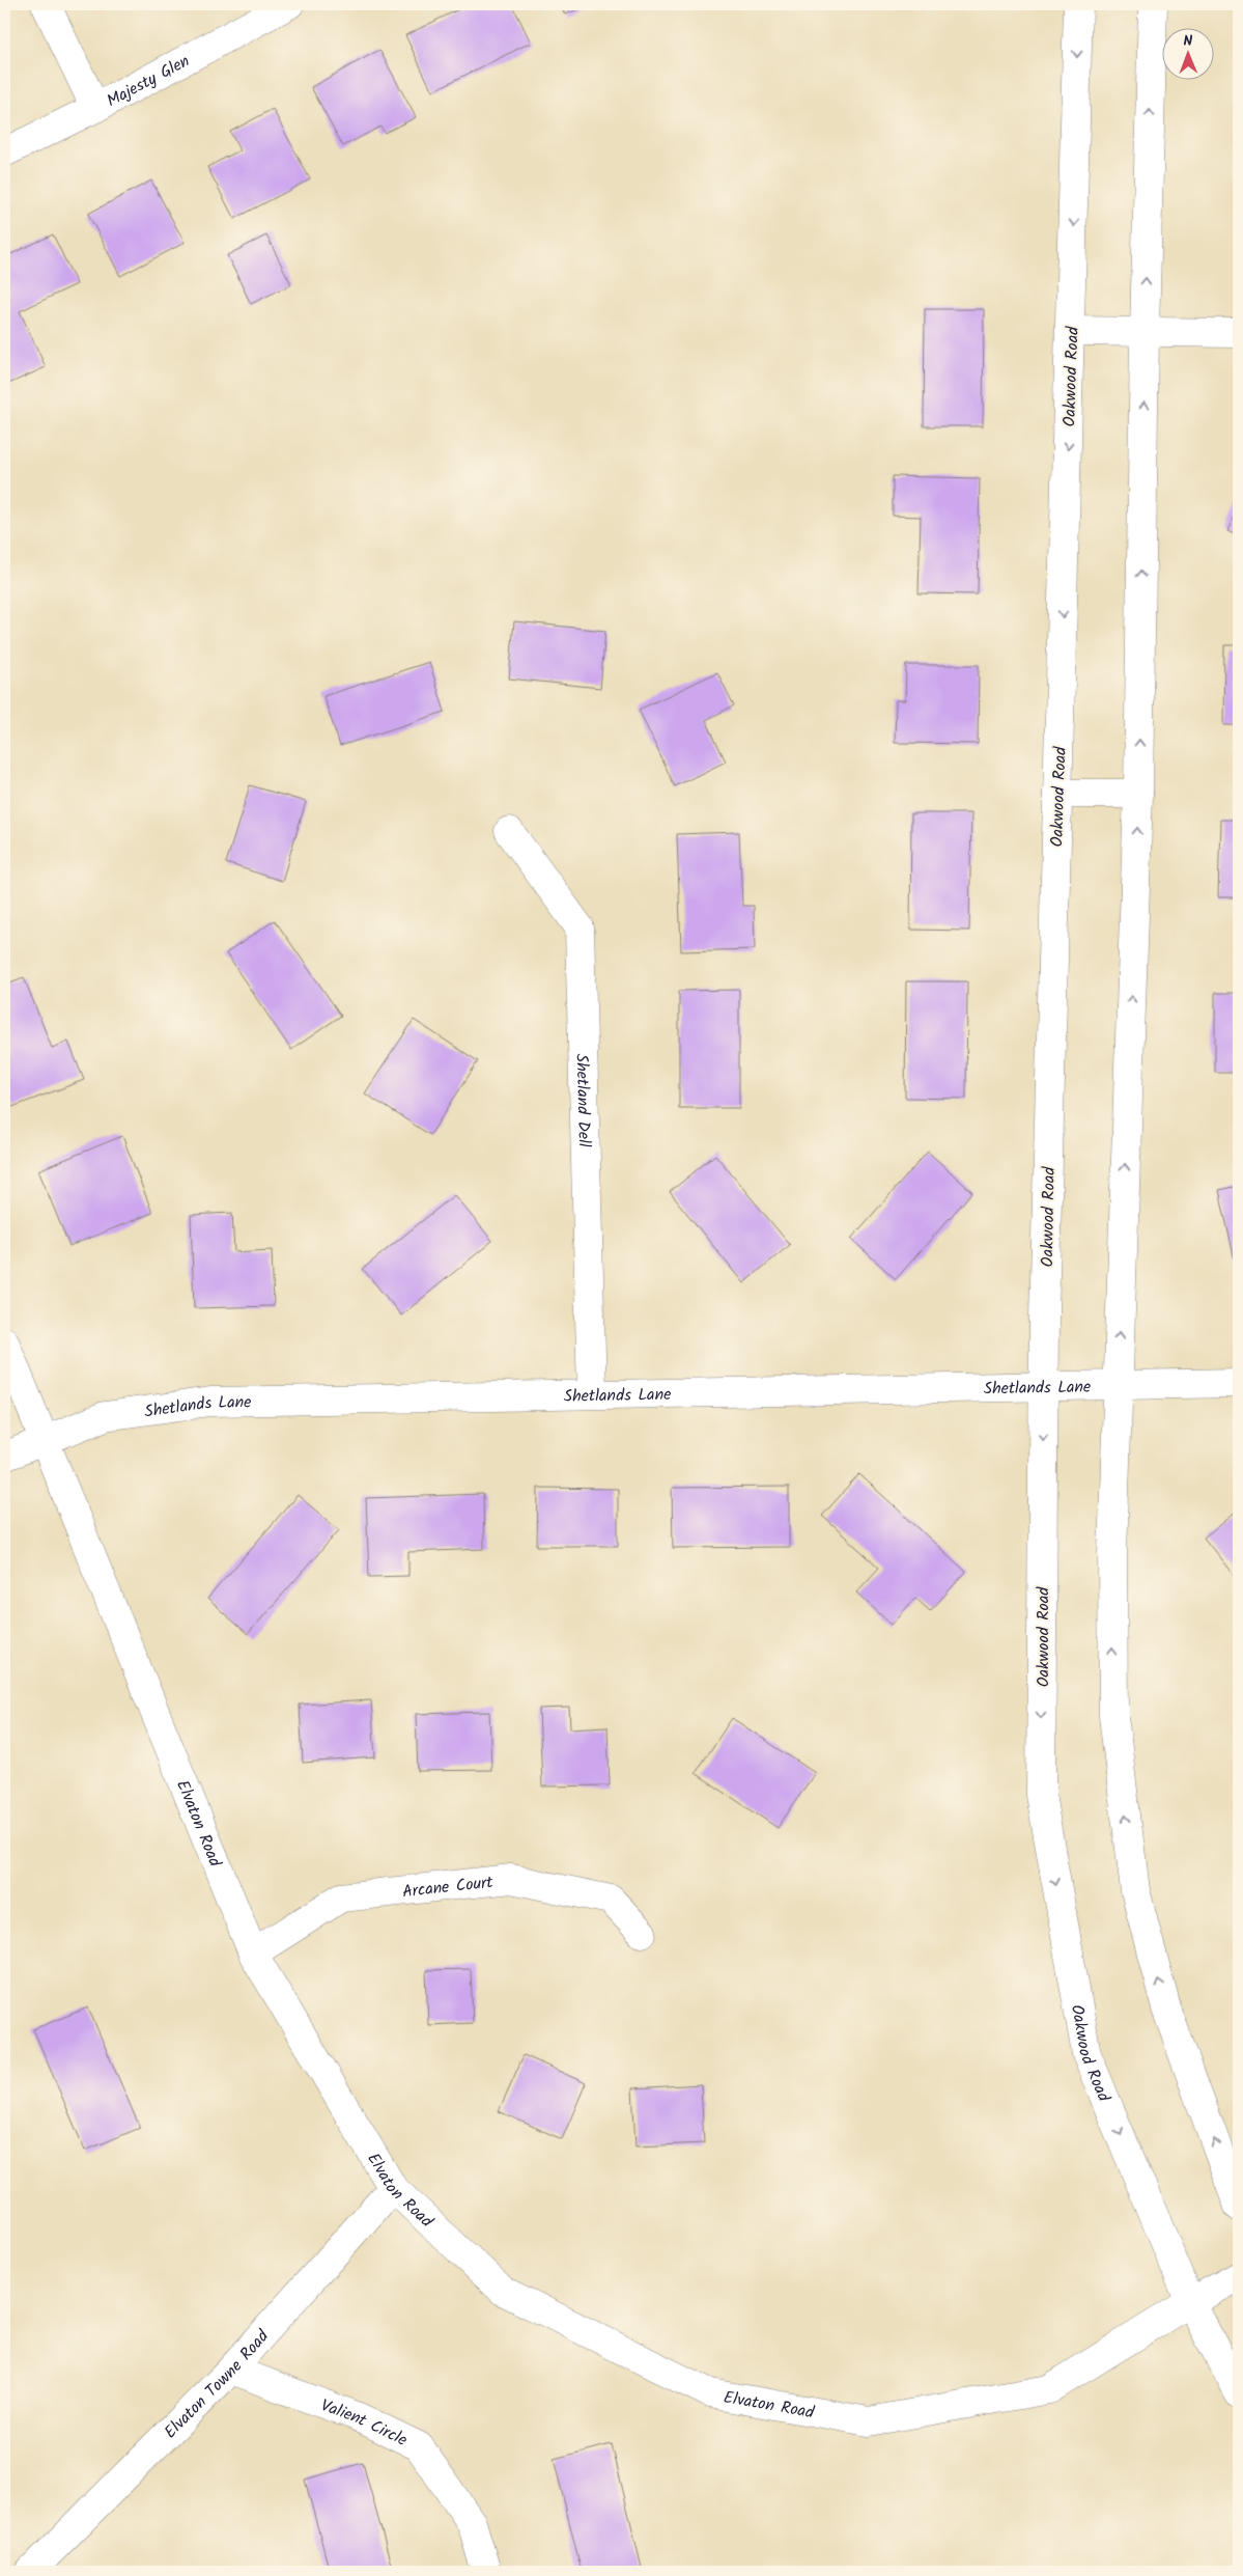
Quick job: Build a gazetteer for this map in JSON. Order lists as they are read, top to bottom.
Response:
{
  "streets": {
    "street": [
      "Majesty Glen",
      "Oakwood Road",
      "Shetland Dell",
      "Shetlands Lane",
      "Elvaton Road",
      "Arcane Court",
      "Elvaton Towne Road",
      "Valient Circle"
    ]
  },
  "crossings": [
    ["Oakwood Road", "Shetlands Lane"],
    ["Oakwood Road", "Elvaton Road"],
    ["Shetland Dell", "Shetlands Lane"],
    ["Shetlands Lane", "Elvaton Road"],
    ["Elvaton Road", "Arcane Court"],
    ["Elvaton Road", "Elvaton Towne Road"],
    ["Elvaton Towne Road", "Valient Circle"]
  ],
  "north": "top"
}
